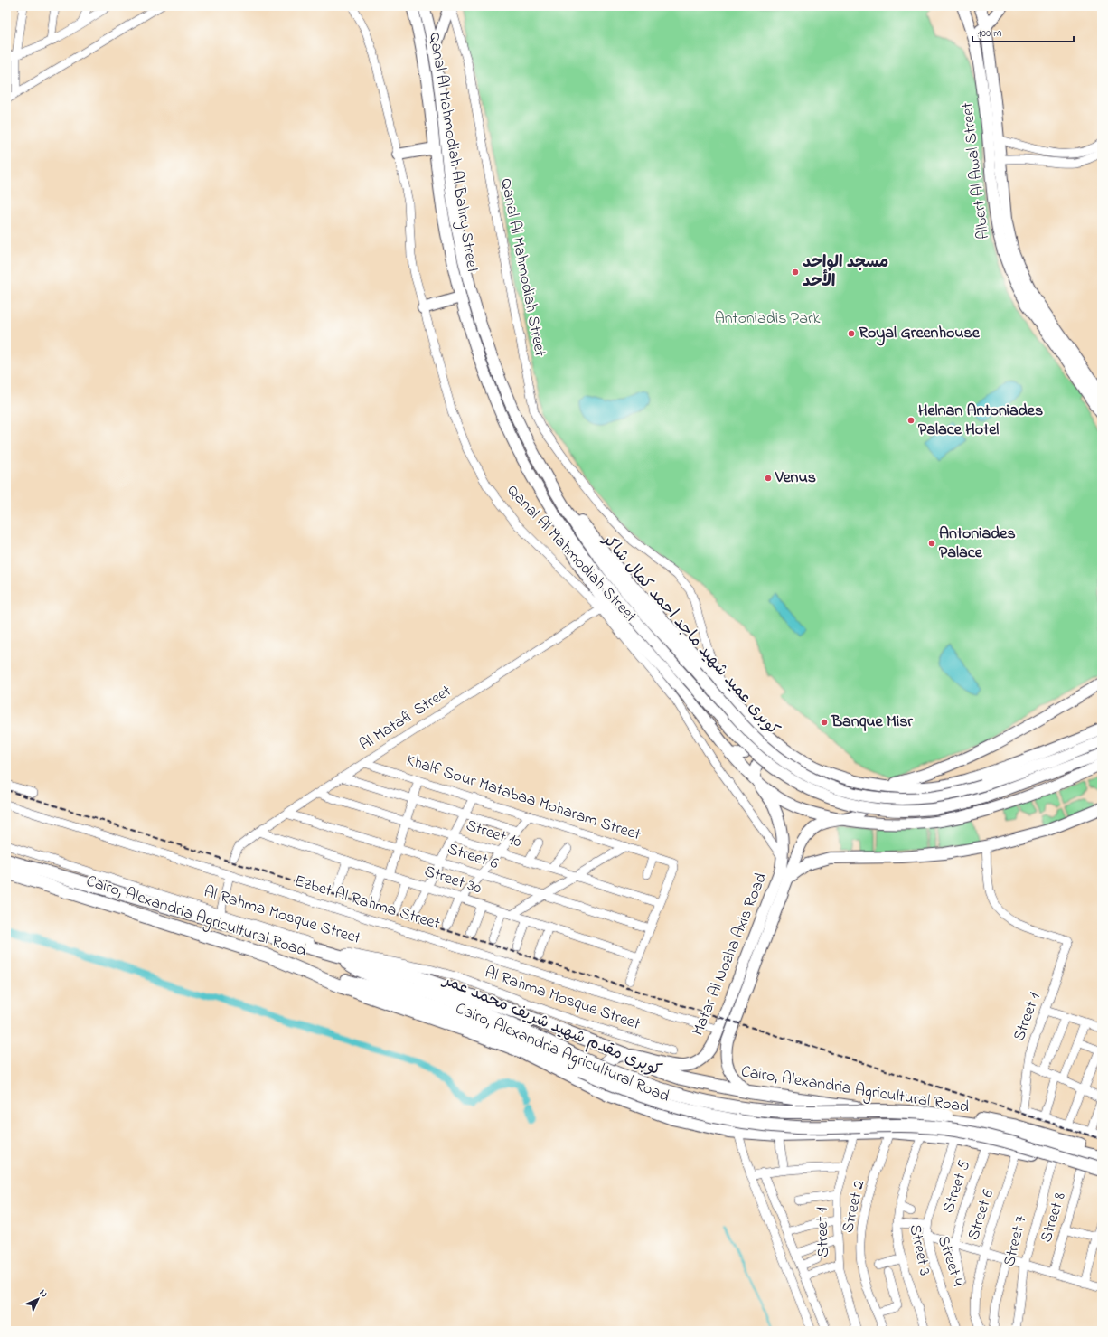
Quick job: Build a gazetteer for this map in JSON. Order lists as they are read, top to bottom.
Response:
{
  "streets": {
    "highway": ["Cairo, Alexandria Agricultural Road", "كوبرى مقدم شهيد شريف محمد عمر"],
    "main road": [
      "Qanal Al Mahmodiah Al Bahry Street",
      "Albert Al Awal Street",
      "كوبرى عميد شهيد ماجد احمد كمال شاكر",
      "Matar Al Nozha Axis Road"
    ],
    "street": [
      "Qanal Al Mahmodiah Street",
      "Al Matafi Street",
      "Khalf Sour Matabaa Moharam Street",
      "Street 10",
      "Street 6",
      "Street 30",
      "Ezbet Al Rahma Street",
      "Al Rahma Mosque Street",
      "Street 1",
      "Street 5",
      "Street 2",
      "Street 8",
      "Street 7",
      "Street 3",
      "Street 4"
    ]
  },
  "crossings": [
    ["Qanal Al Mahmodiah Al Bahry Street", "كوبرى عميد شهيد ماجد احمد كمال شاكر"],
    ["Qanal Al Mahmodiah Street", "Al Matafi Street"],
    ["Qanal Al Mahmodiah Street", "Matar Al Nozha Axis Road"],
    ["Al Matafi Street", "Khalf Sour Matabaa Moharam Street"],
    ["Al Matafi Street", "Street 10"],
    ["Al Matafi Street", "Street 6"],
    ["Al Matafi Street", "Street 30"],
    ["Khalf Sour Matabaa Moharam Street", "Street 10"],
    ["Street 6", "Cairo, Alexandria Agricultural Road"],
    ["Ezbet Al Rahma Street", "Matar Al Nozha Axis Road"],
    ["Cairo, Alexandria Agricultural Road", "Matar Al Nozha Axis Road"],
    ["Cairo, Alexandria Agricultural Road", "Street 1"],
    ["Cairo, Alexandria Agricultural Road", "كوبرى مقدم شهيد شريف محمد عمر"],
    ["Cairo, Alexandria Agricultural Road", "Street 5"],
    ["Cairo, Alexandria Agricultural Road", "Street 2"],
    ["Cairo, Alexandria Agricultural Road", "Street 8"],
    ["Cairo, Alexandria Agricultural Road", "Street 7"],
    ["Cairo, Alexandria Agricultural Road", "Street 3"],
    ["Cairo, Alexandria Agricultural Road", "Street 4"]
  ],
  "parks": ["Antoniadis Park"],
  "places": [
    "مسجد الواحد الأحد",
    "Royal Greenhouse",
    "Helnan Antoniades Palace Hotel",
    "Venus",
    "Antoniades Palace",
    "Banque Misr"
  ],
  "scale_bar": "100 m",
  "north": "top right"
}
